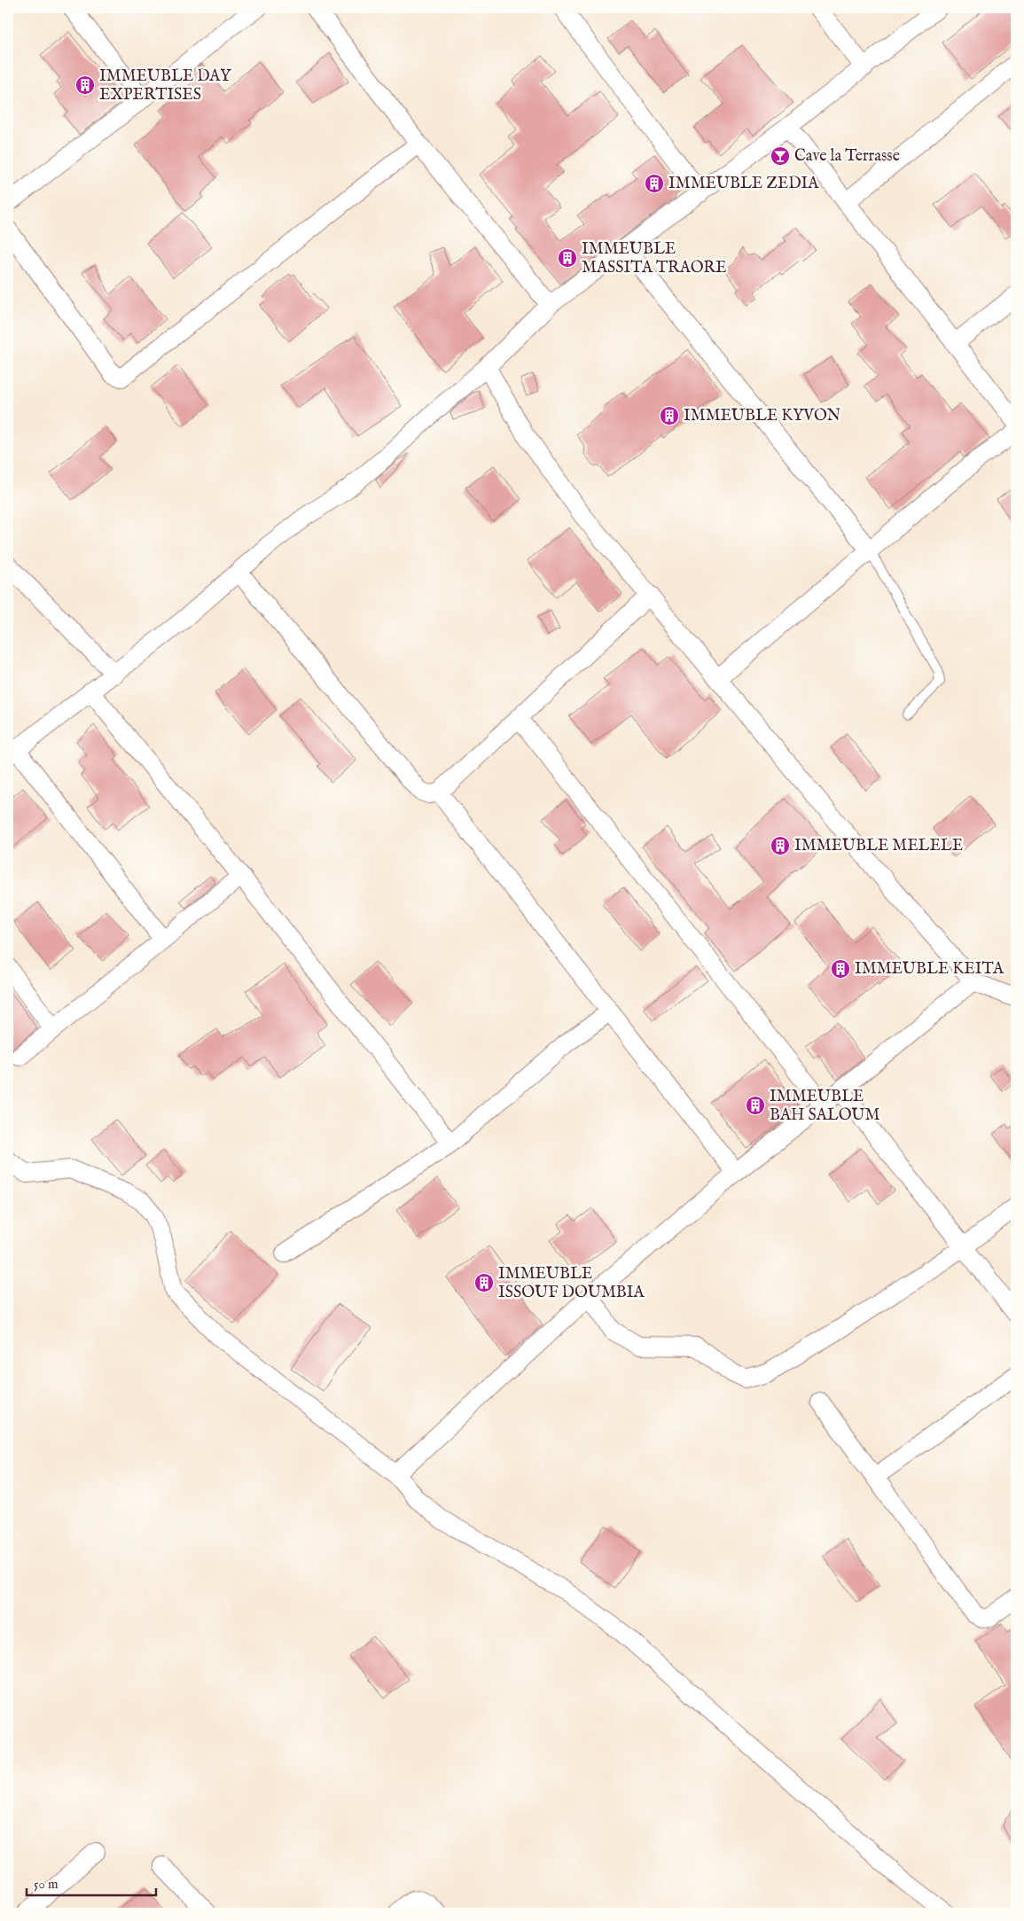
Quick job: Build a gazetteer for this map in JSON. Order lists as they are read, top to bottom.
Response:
{
  "places": {
    "building": [
      "IMMEUBLE DAY EXPERTISES",
      "IMMEUBLE ZEDIA",
      "IMMEUBLE MASSITA TRAORE",
      "IMMEUBLE KYVON",
      "IMMEUBLE MELELE",
      "IMMEUBLE KEITA",
      "IMMEUBLE BAH SALOUM",
      "IMMEUBLE ISSOUF DOUMBIA"
    ],
    "bar": ["Cave la Terrasse"]
  },
  "scale_bar": "50 m"
}
